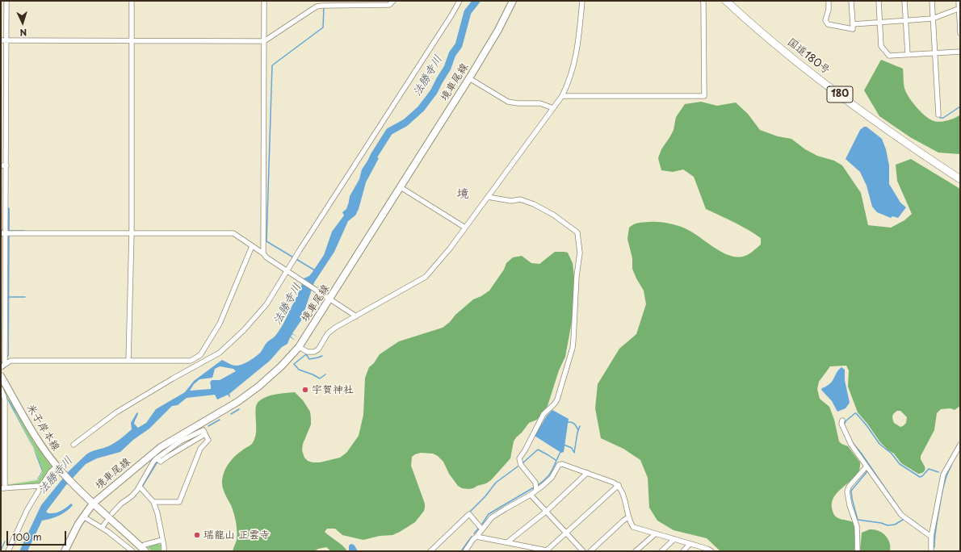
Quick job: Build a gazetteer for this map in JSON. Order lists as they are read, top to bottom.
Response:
{
  "streets": {
    "highway": ["国道180号", "180"],
    "main road": ["境車尾線", "米子岸本線"]
  },
  "crossings": [
    ["境車尾線", "米子岸本線"]
  ],
  "districts": ["境"],
  "water": ["法勝寺川"],
  "places": ["宇賀神社", "瑞龍山 正雲寺"],
  "scale_bar": "100 m",
  "north": "bottom"
}
